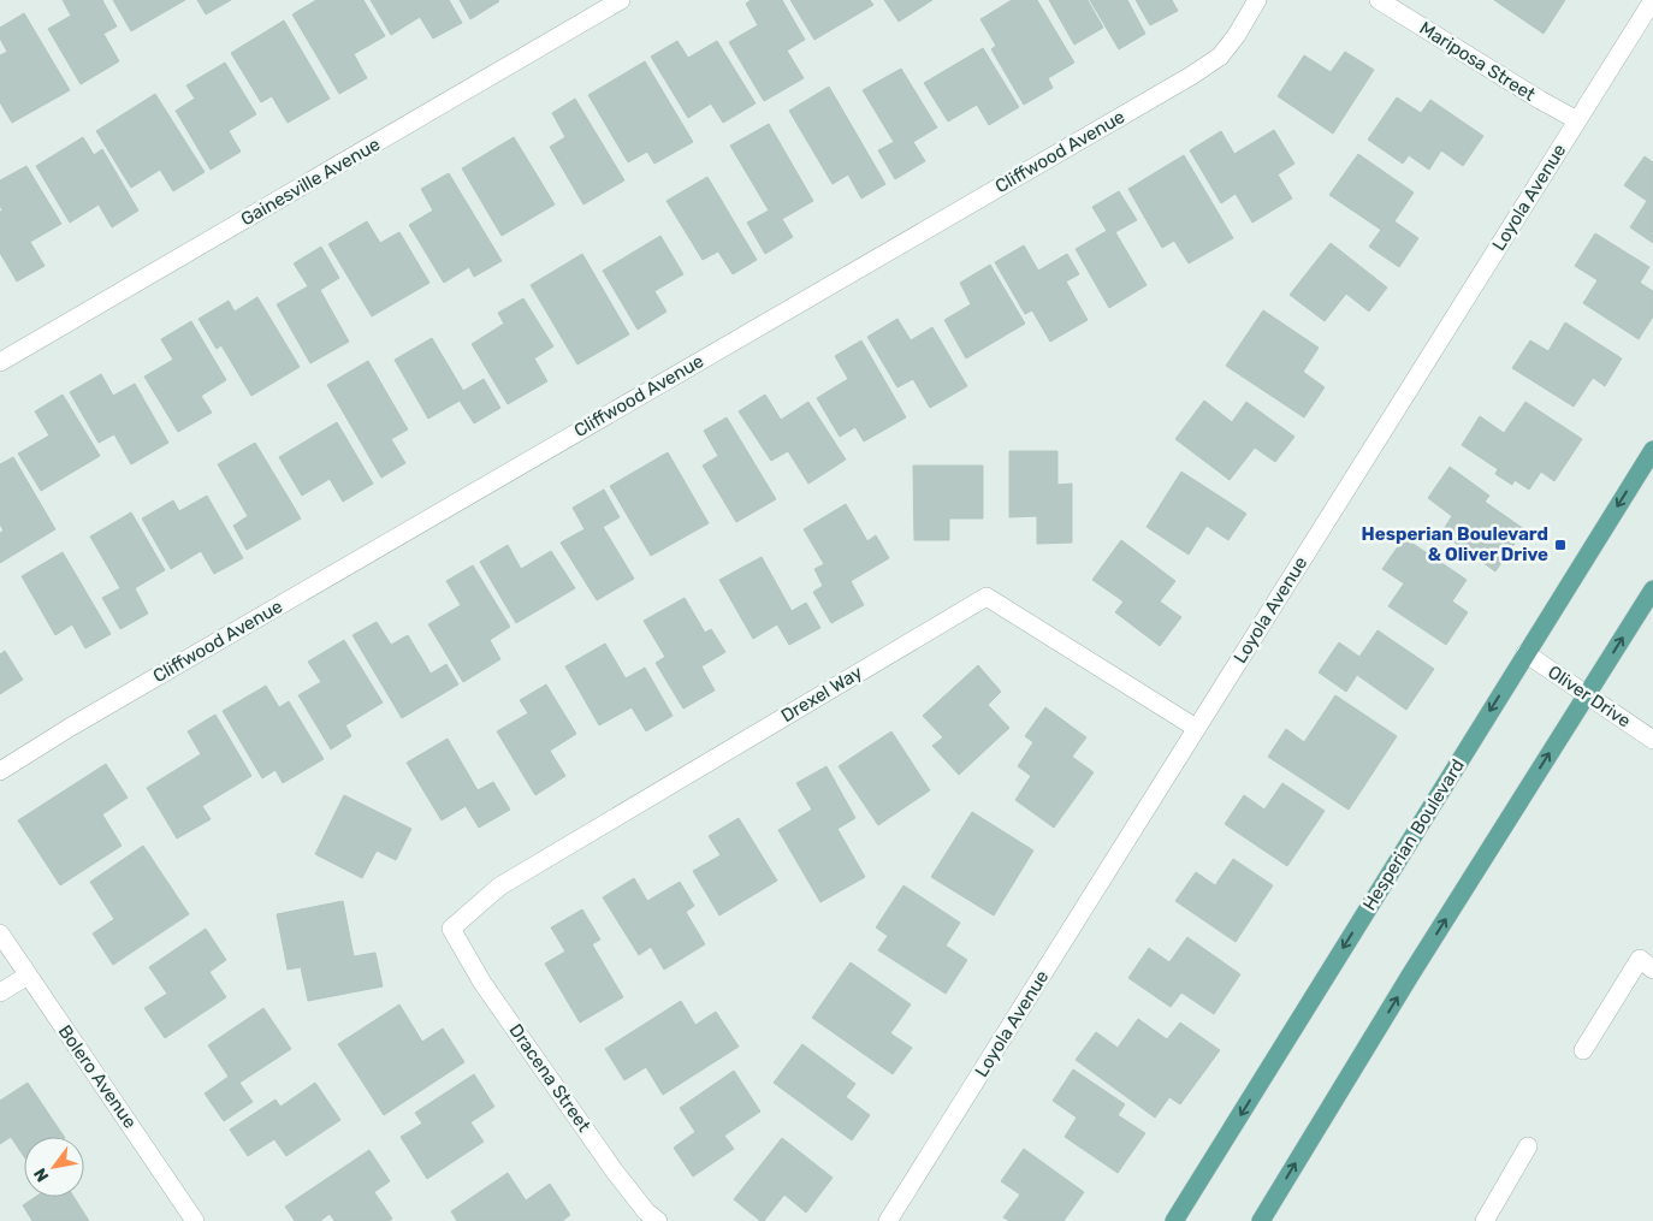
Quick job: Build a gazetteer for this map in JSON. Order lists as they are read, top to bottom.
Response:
{
  "streets": {
    "main road": ["Hesperian Boulevard"],
    "street": [
      "Mariposa Street",
      "Cliffwood Avenue",
      "Gainesville Avenue",
      "Loyola Avenue",
      "Drexel Way",
      "Oliver Drive",
      "Bolero Avenue",
      "Dracena Street"
    ]
  },
  "crossings": [
    ["Mariposa Street", "Loyola Avenue"],
    ["Loyola Avenue", "Drexel Way"],
    ["Drexel Way", "Dracena Street"],
    ["Oliver Drive", "Hesperian Boulevard"]
  ],
  "places": {
    "transit": ["Hesperian Boulevard & Oliver Drive"]
  },
  "north": "bottom left"
}
